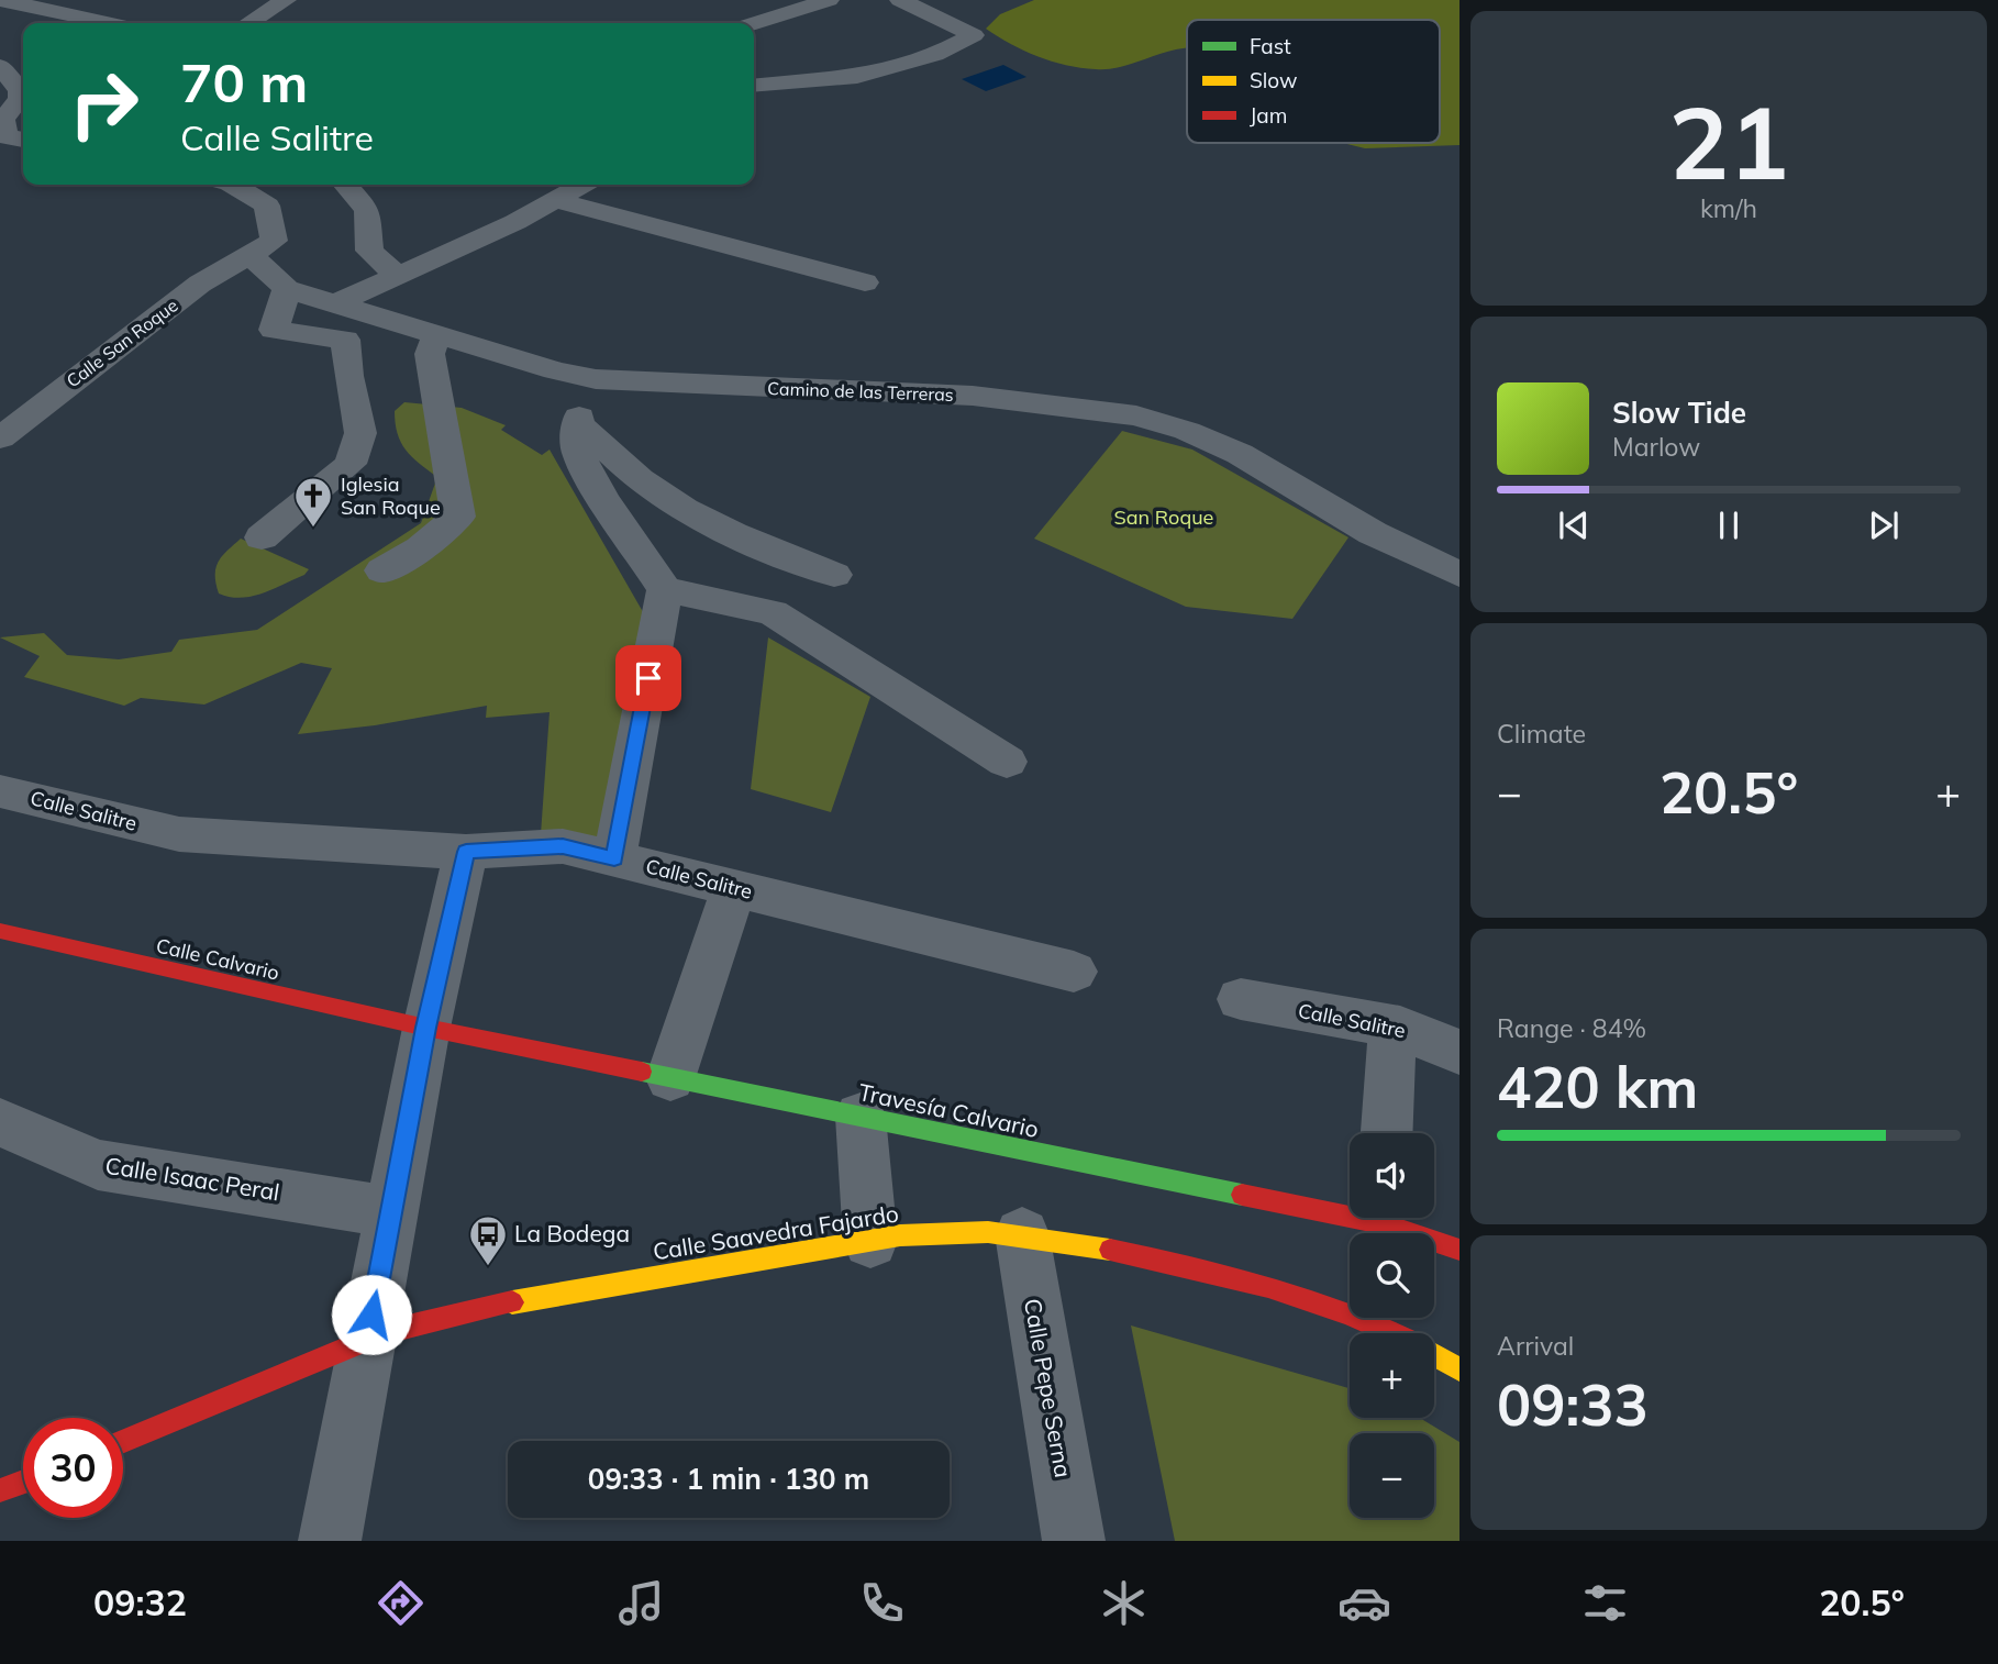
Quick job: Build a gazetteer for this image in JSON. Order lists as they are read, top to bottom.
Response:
{
  "streets": {
    "street": [
      "Calle San Roque",
      "Camino de las Terreras",
      "Calle Salitre",
      "Calle Calvario",
      "Travesía Calvario",
      "Calle Isaac Peral",
      "Calle Saavedra Fajardo",
      "Calle Pepe Serna"
    ]
  },
  "crossings": [
    ["Calle San Roque", "Camino de las Terreras"],
    ["Calle Calvario", "Travesía Calvario"],
    ["Calle Saavedra Fajardo", "Calle Pepe Serna"]
  ],
  "parks": ["San Roque"],
  "places": {
    "church": ["Iglesia San Roque"],
    "bus stop": ["La Bodega"]
  },
  "legend": ["Fast", "Slow", "Jam"],
  "page": {
    "tile": [
      ["21", "km/h"],
      "Climate",
      ["Range · 84%", "420 km"],
      ["Arrival", "09:33"]
    ],
    "turn": ["70 m", "Calle Salitre"],
    "song": ["Slow Tide", "Marlow"],
    "heat": ["−", "20.5°", "+"],
    "map_buttons": ["+", "−"],
    "limit": "30",
    "trip": "09:33 · 1 min · 130 m",
    "tabs": ["09:32", "20.5°"]
  }
}
